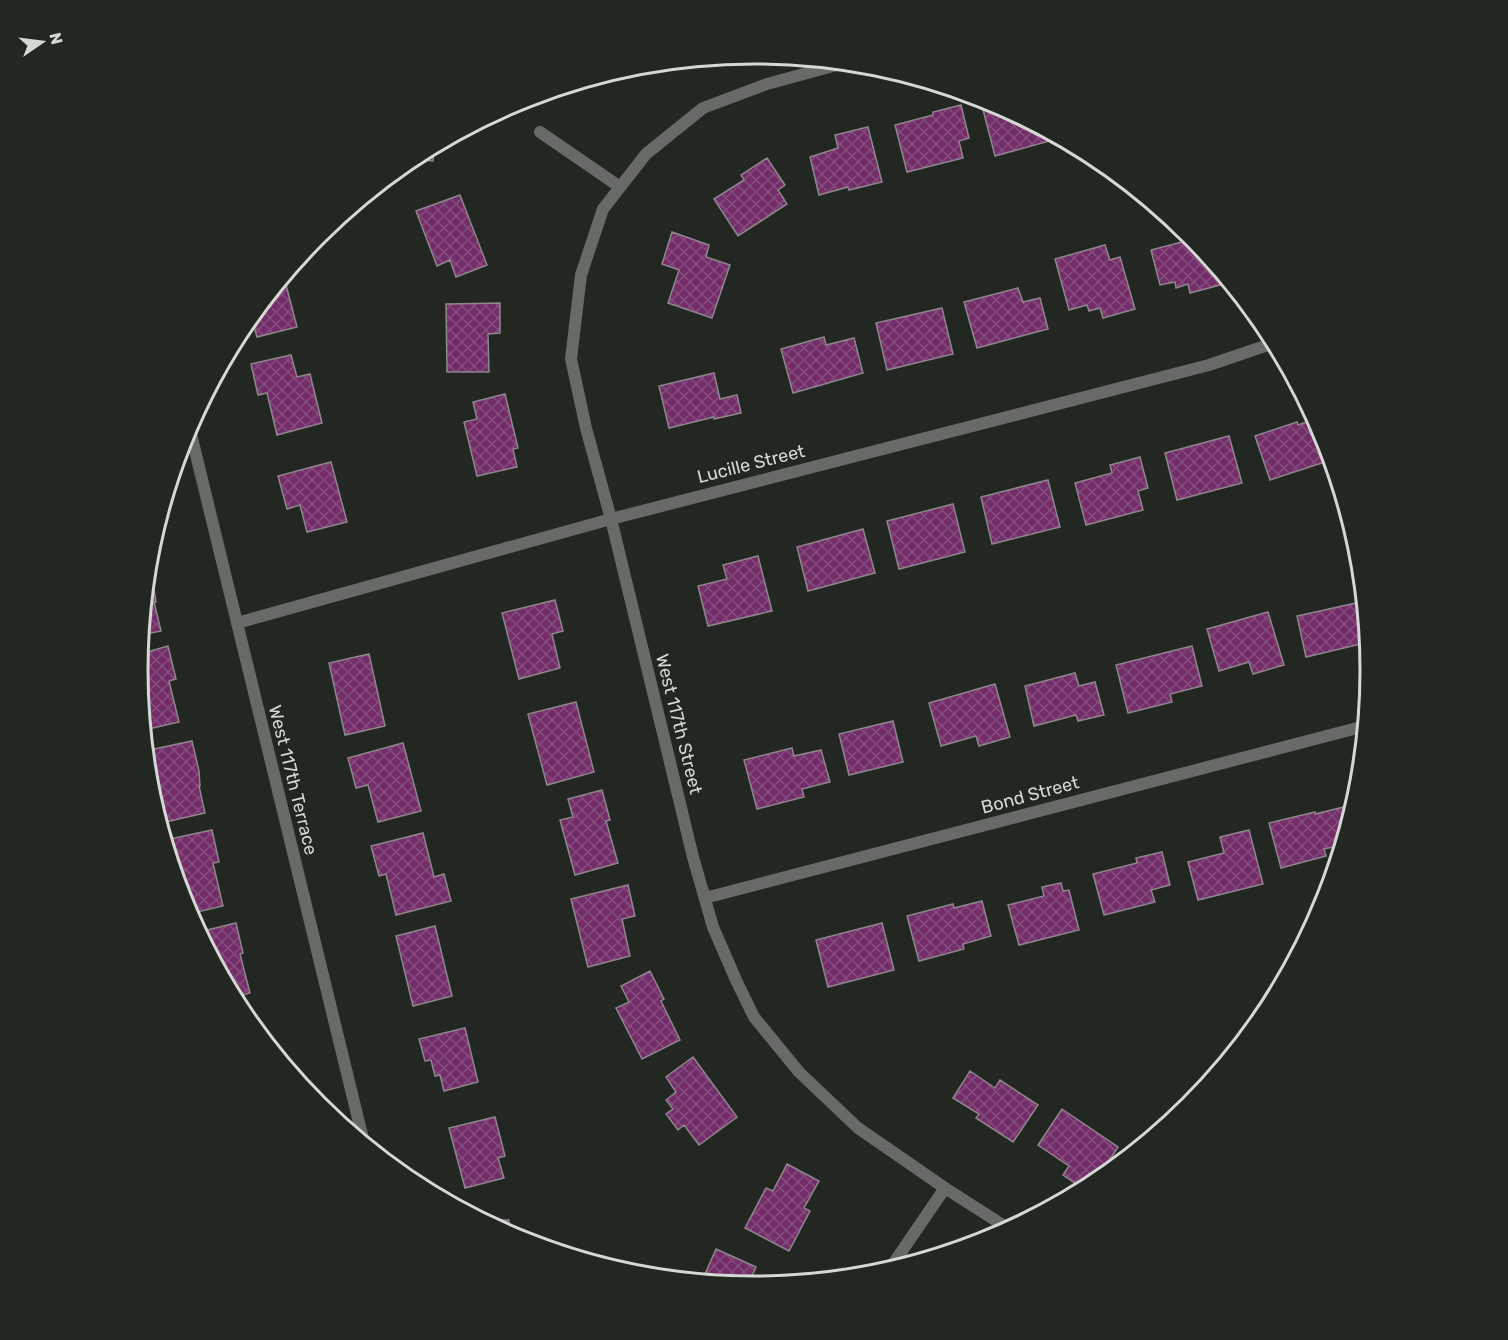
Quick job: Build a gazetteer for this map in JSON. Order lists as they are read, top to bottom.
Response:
{
  "streets": {
    "street": [
      "Lucille Street",
      "West 117th Street",
      "West 117th Terrace",
      "Bond Street"
    ]
  },
  "crossings": [
    ["Lucille Street", "West 117th Street"],
    ["Lucille Street", "West 117th Terrace"],
    ["West 117th Street", "Bond Street"]
  ],
  "north": "right"
}
